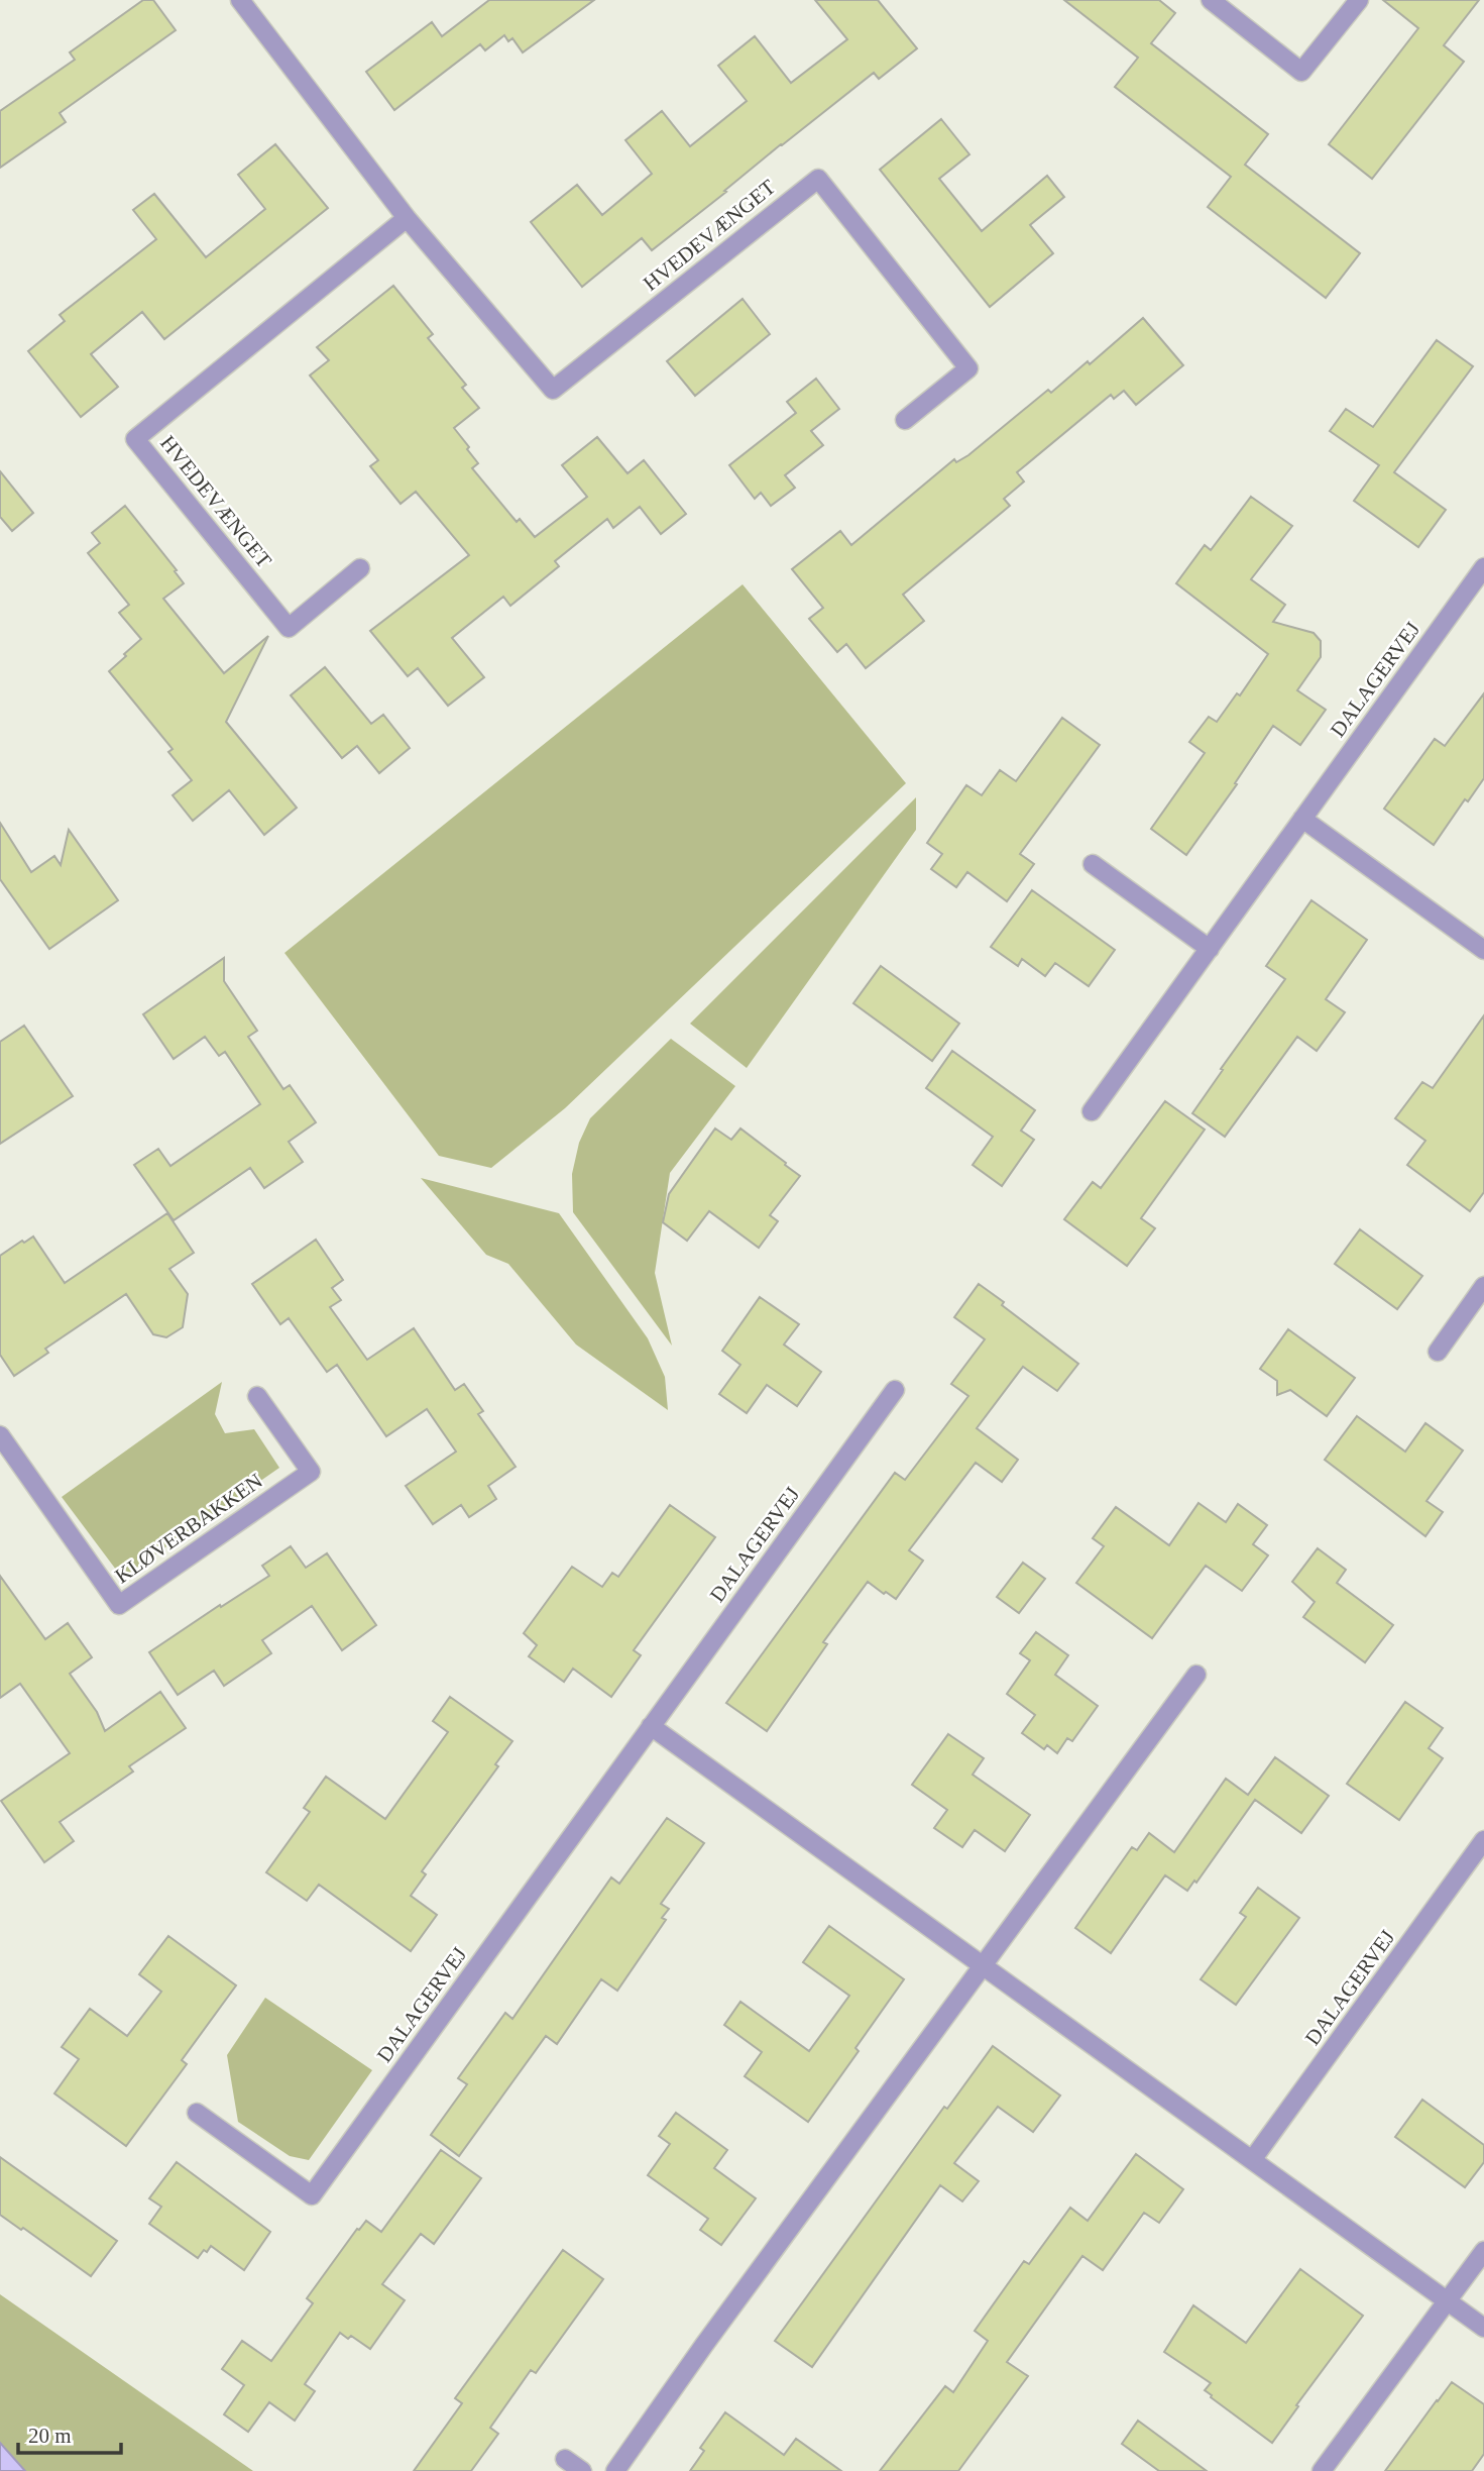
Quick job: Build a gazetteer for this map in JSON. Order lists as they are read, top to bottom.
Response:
{
  "streets": {
    "street": ["HVEDEVÆNGET", "DALAGERVEJ", "KLØVERBAKKEN"]
  },
  "scale_bar": "20 m"
}
